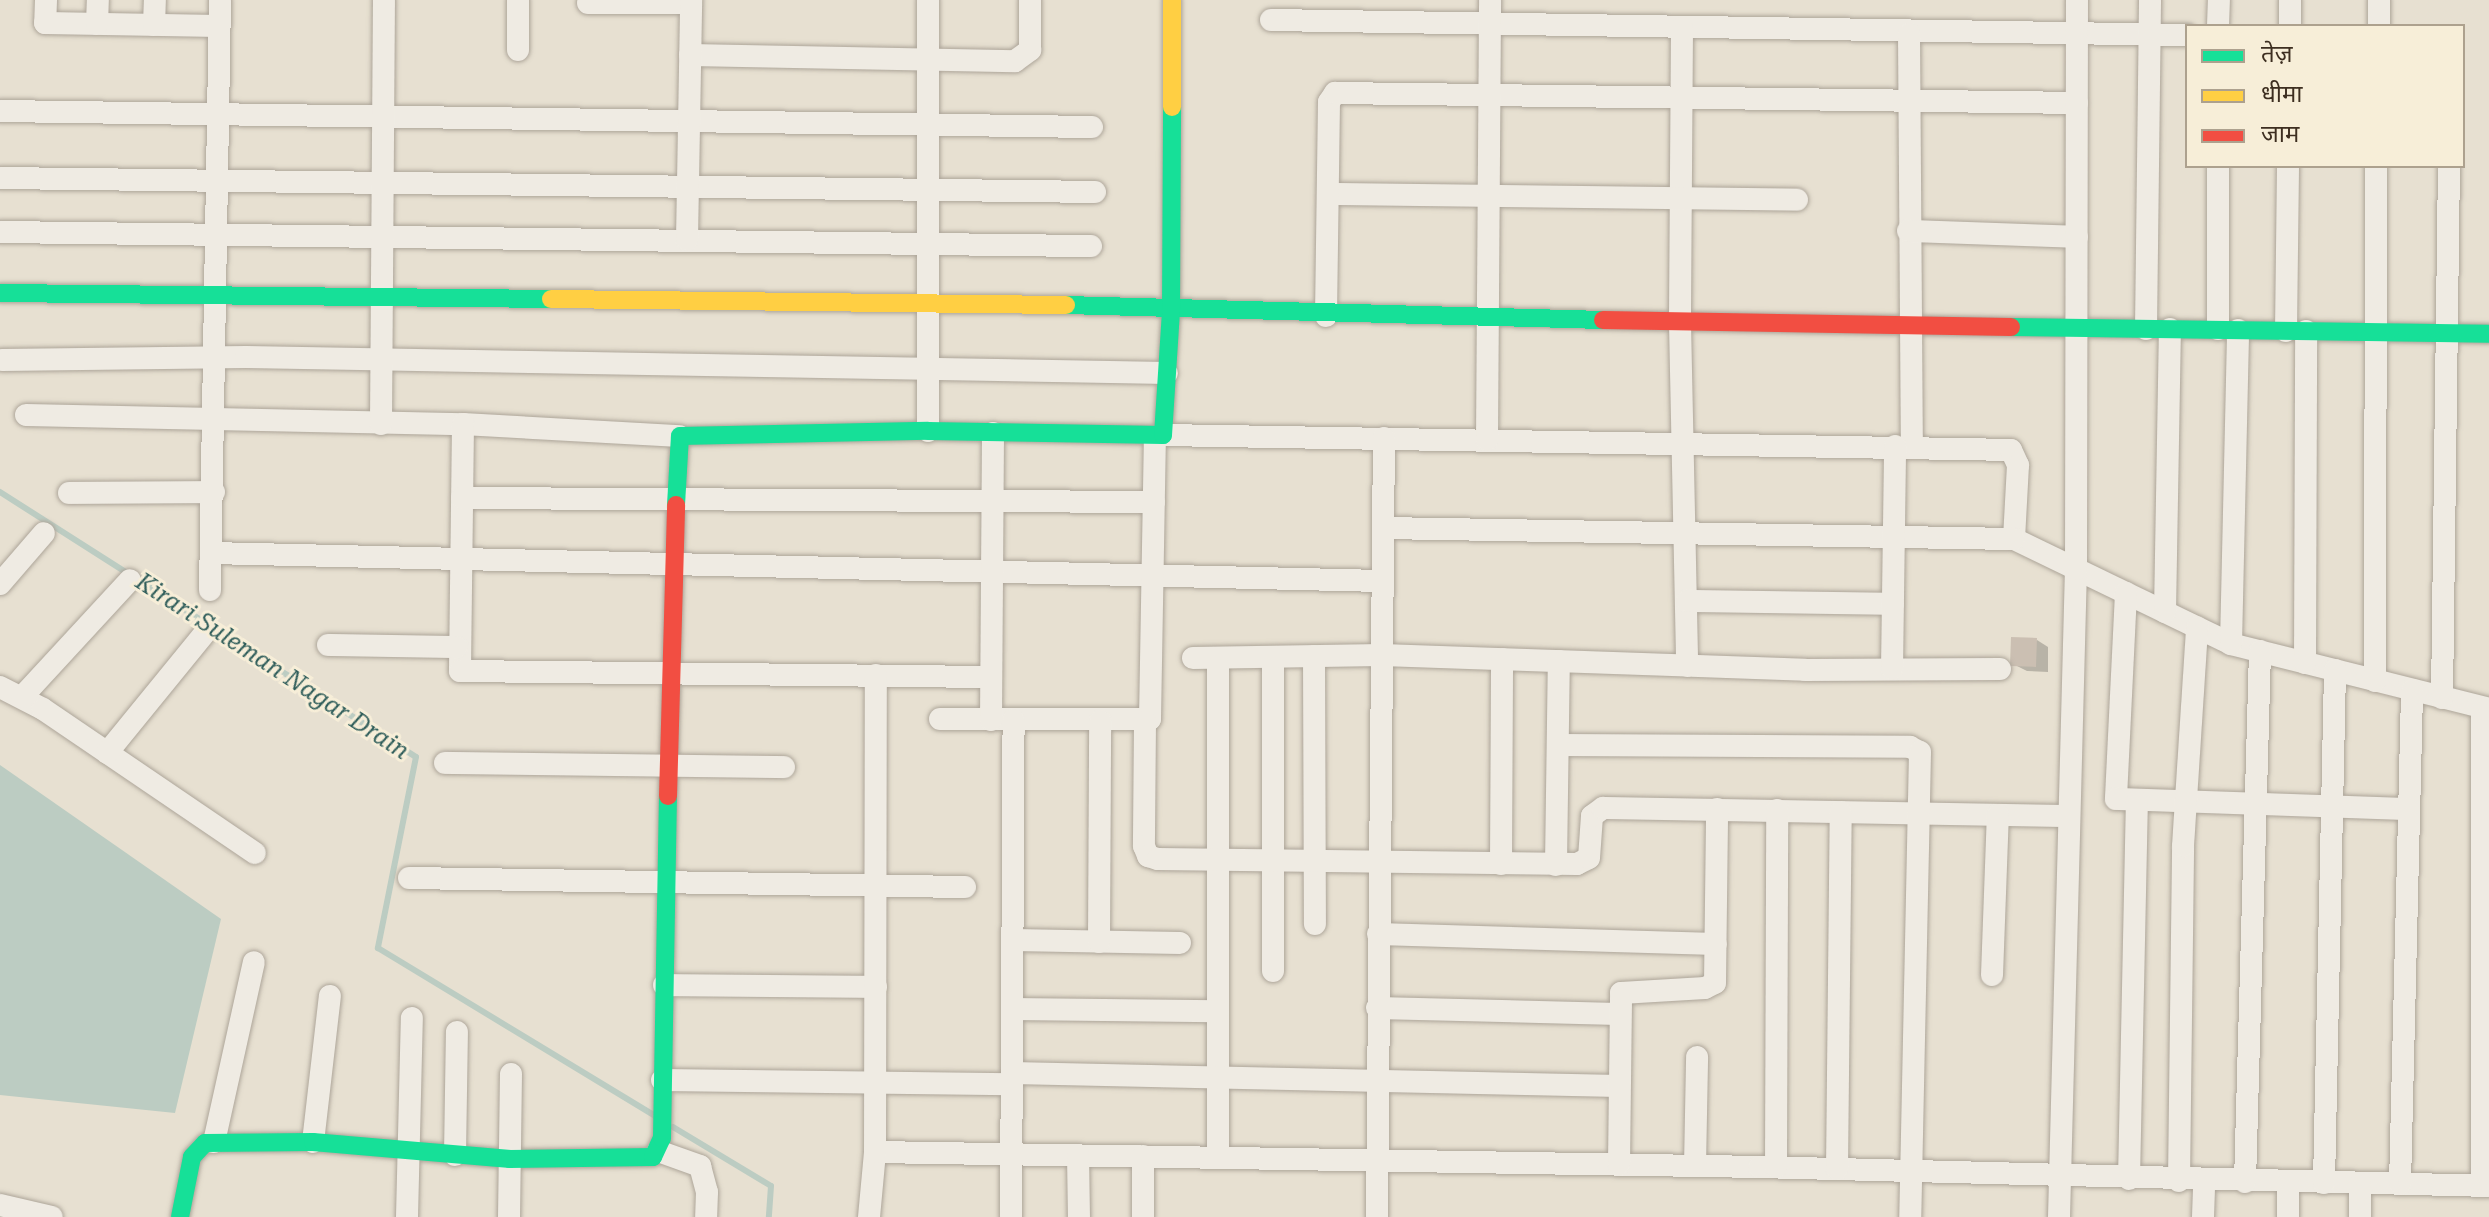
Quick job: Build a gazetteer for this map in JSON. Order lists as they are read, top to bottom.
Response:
{
  "water": ["Kirari Suleman Nagar Drain"],
  "legend": ["तेज़", "धीमा", "जाम"]
}
